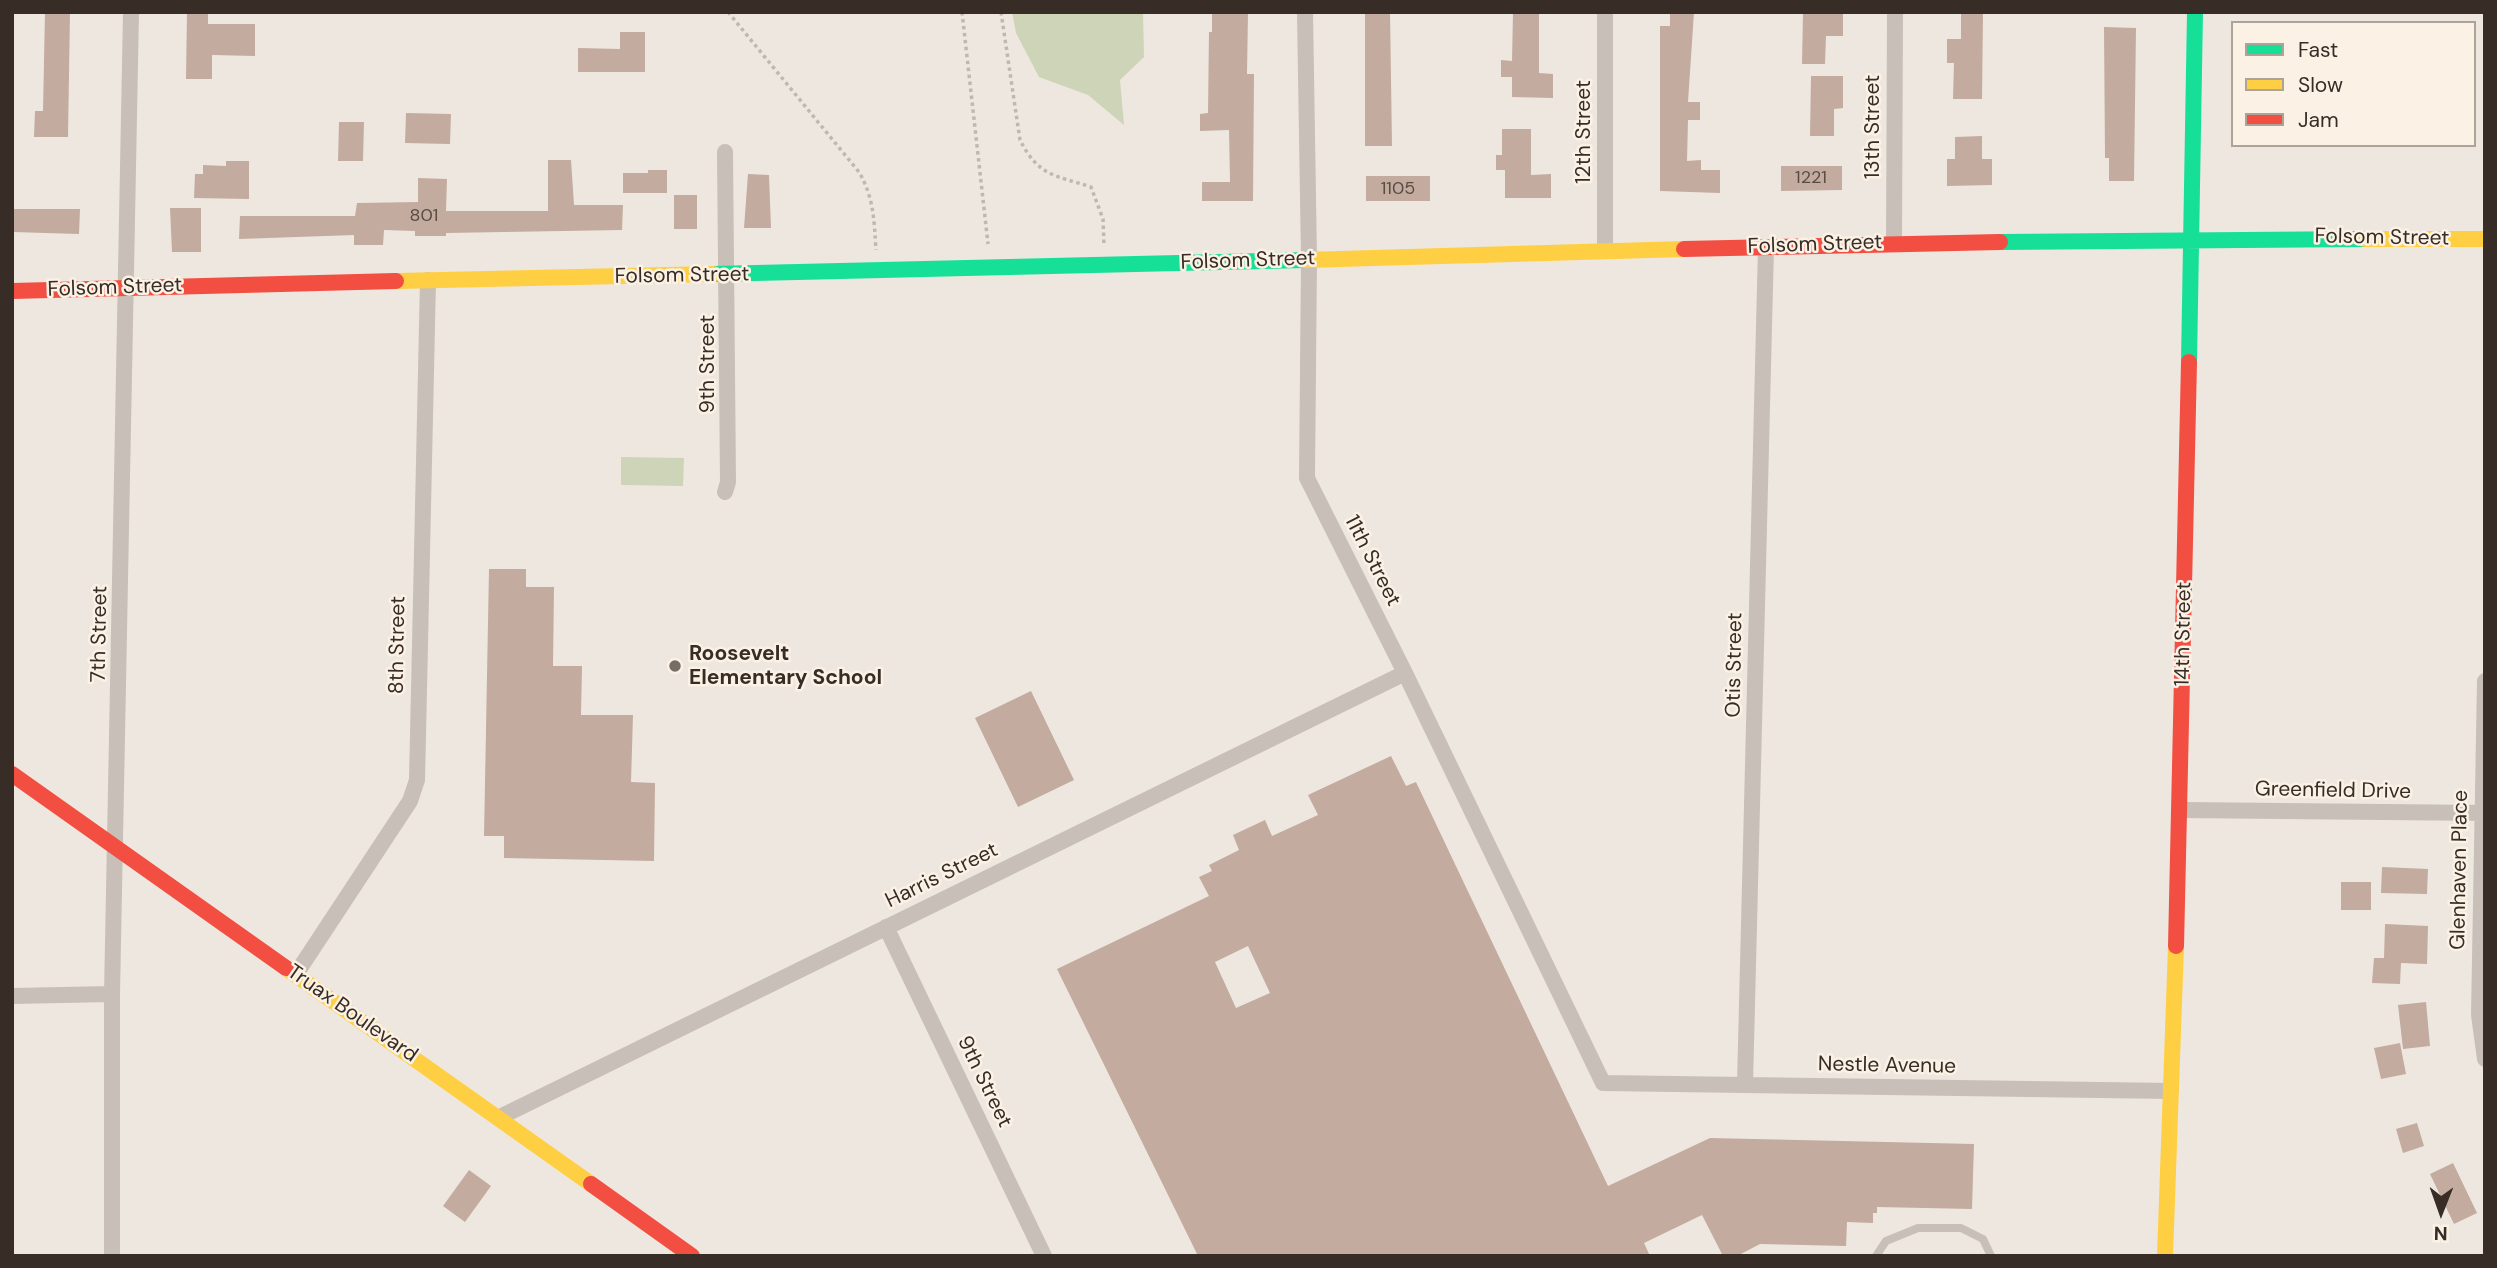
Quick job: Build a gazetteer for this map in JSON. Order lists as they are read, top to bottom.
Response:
{
  "streets": {
    "street": [
      "13th Street",
      "12th Street",
      "Folsom Street",
      "9th Street",
      "11th Street",
      "7th Street",
      "14th Street",
      "8th Street",
      "Otis Street",
      "Greenfield Drive",
      "Glenhaven Place",
      "Harris Street",
      "Truax Boulevard",
      "Nestle Avenue"
    ]
  },
  "crossings": [
    ["13th Street", "Folsom Street"],
    ["12th Street", "Folsom Street"],
    ["Folsom Street", "9th Street"],
    ["Folsom Street", "11th Street"],
    ["Folsom Street", "7th Street"],
    ["Folsom Street", "14th Street"],
    ["Folsom Street", "8th Street"],
    ["Folsom Street", "Otis Street"],
    ["9th Street", "Harris Street"],
    ["11th Street", "Harris Street"],
    ["11th Street", "Nestle Avenue"],
    ["7th Street", "Truax Boulevard"],
    ["14th Street", "Greenfield Drive"],
    ["14th Street", "Nestle Avenue"],
    ["8th Street", "Truax Boulevard"],
    ["Otis Street", "Nestle Avenue"],
    ["Greenfield Drive", "Glenhaven Place"],
    ["Harris Street", "Truax Boulevard"]
  ],
  "places": ["Roosevelt Elementary School"],
  "house_numbers": ["1221", "1105", "801"],
  "legend": ["Fast", "Slow", "Jam"],
  "north": "bottom"
}
